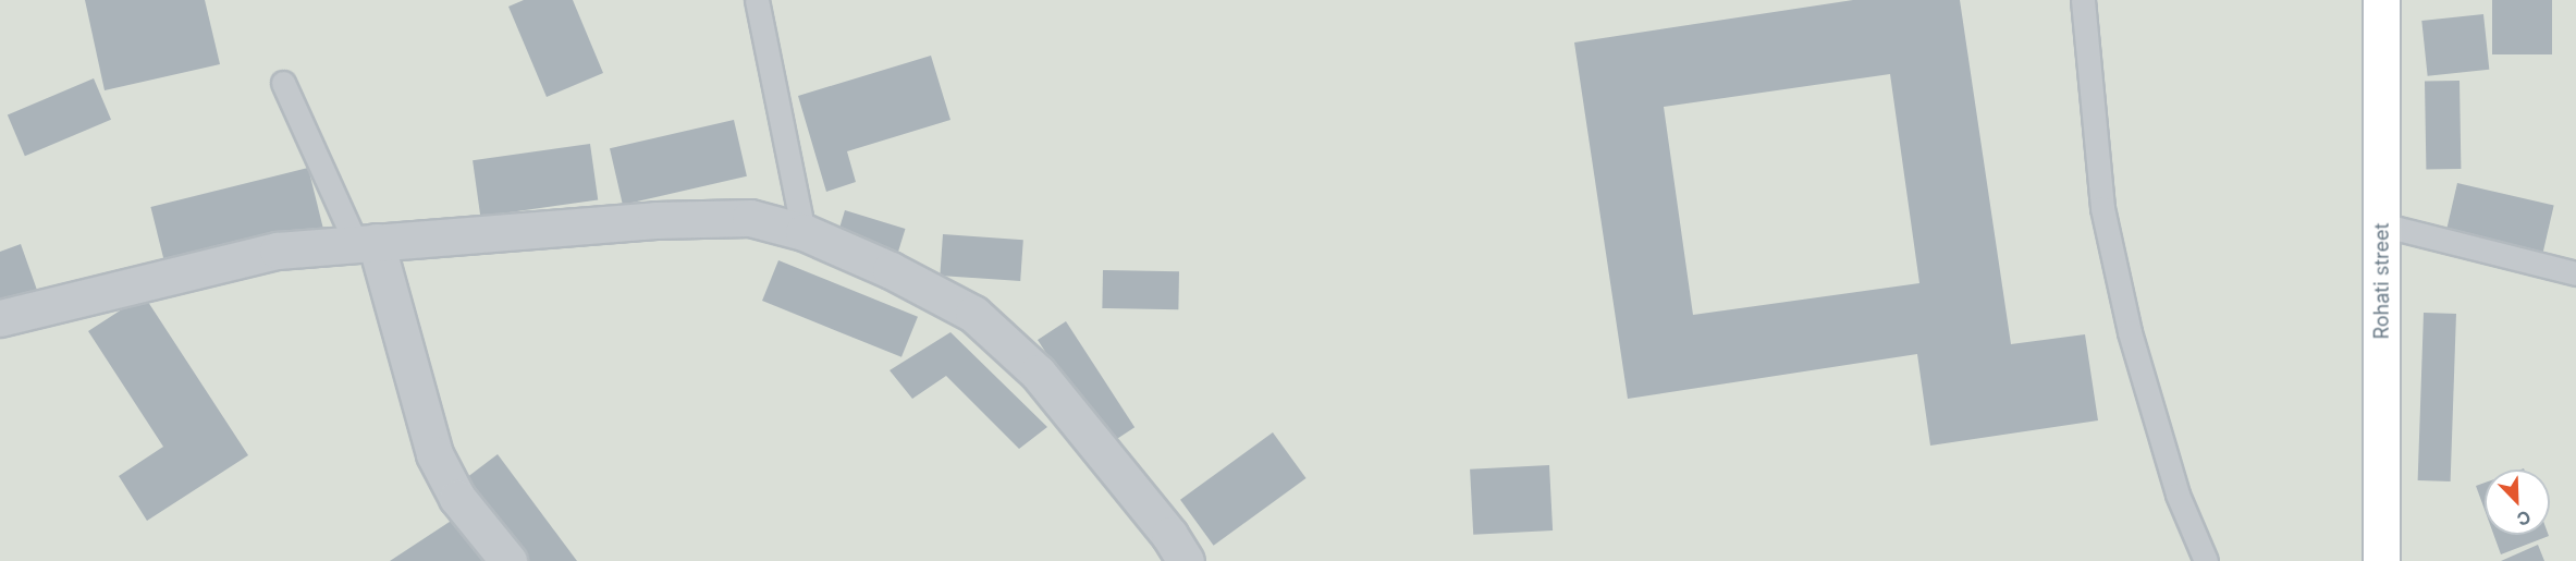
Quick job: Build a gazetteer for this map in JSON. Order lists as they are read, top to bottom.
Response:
{
  "streets": {
    "street": ["Rohati street"]
  },
  "north": "bottom right"
}
